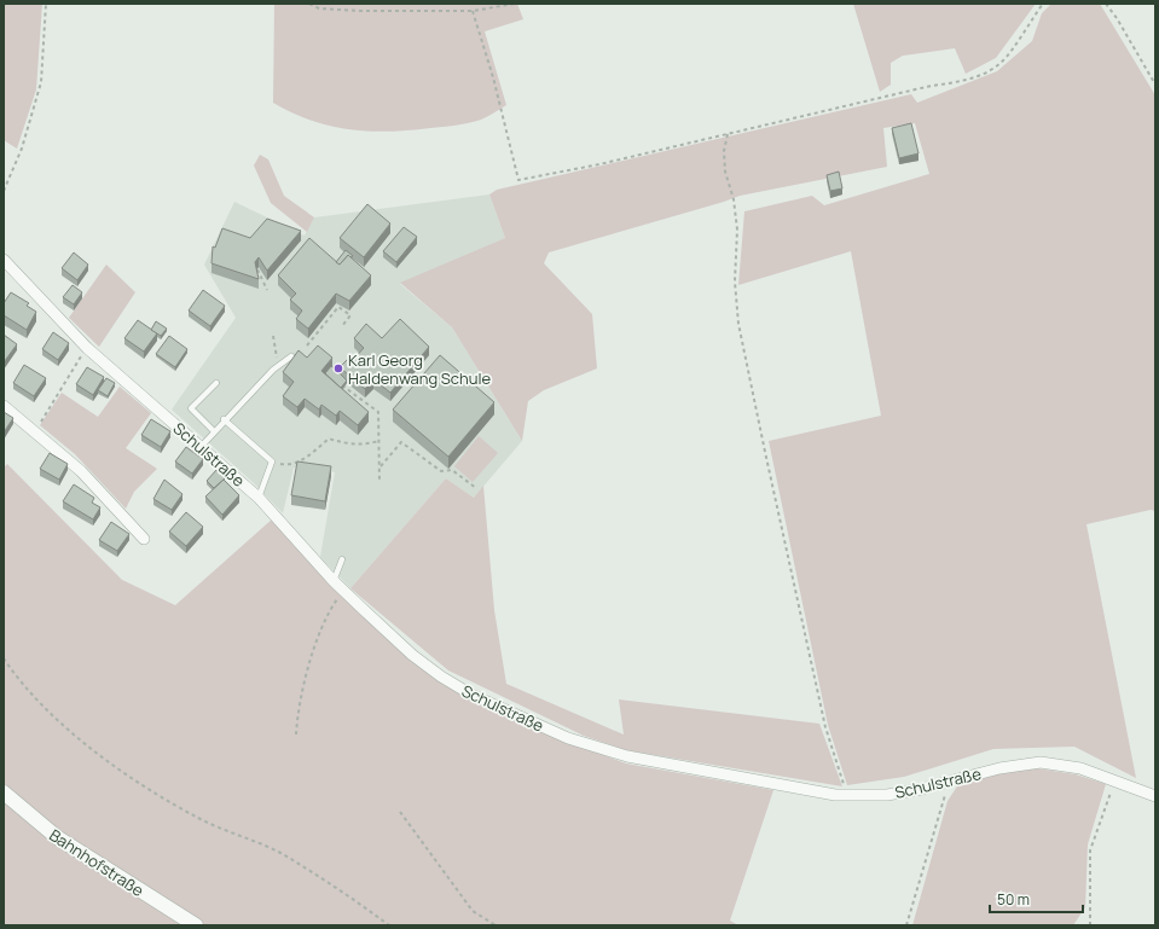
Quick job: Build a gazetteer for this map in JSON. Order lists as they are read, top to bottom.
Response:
{
  "streets": {
    "street": ["Schulstraße", "Bahnhofstraße"]
  },
  "places": ["Karl Georg Haldenwang Schule"],
  "scale_bar": "50 m"
}
